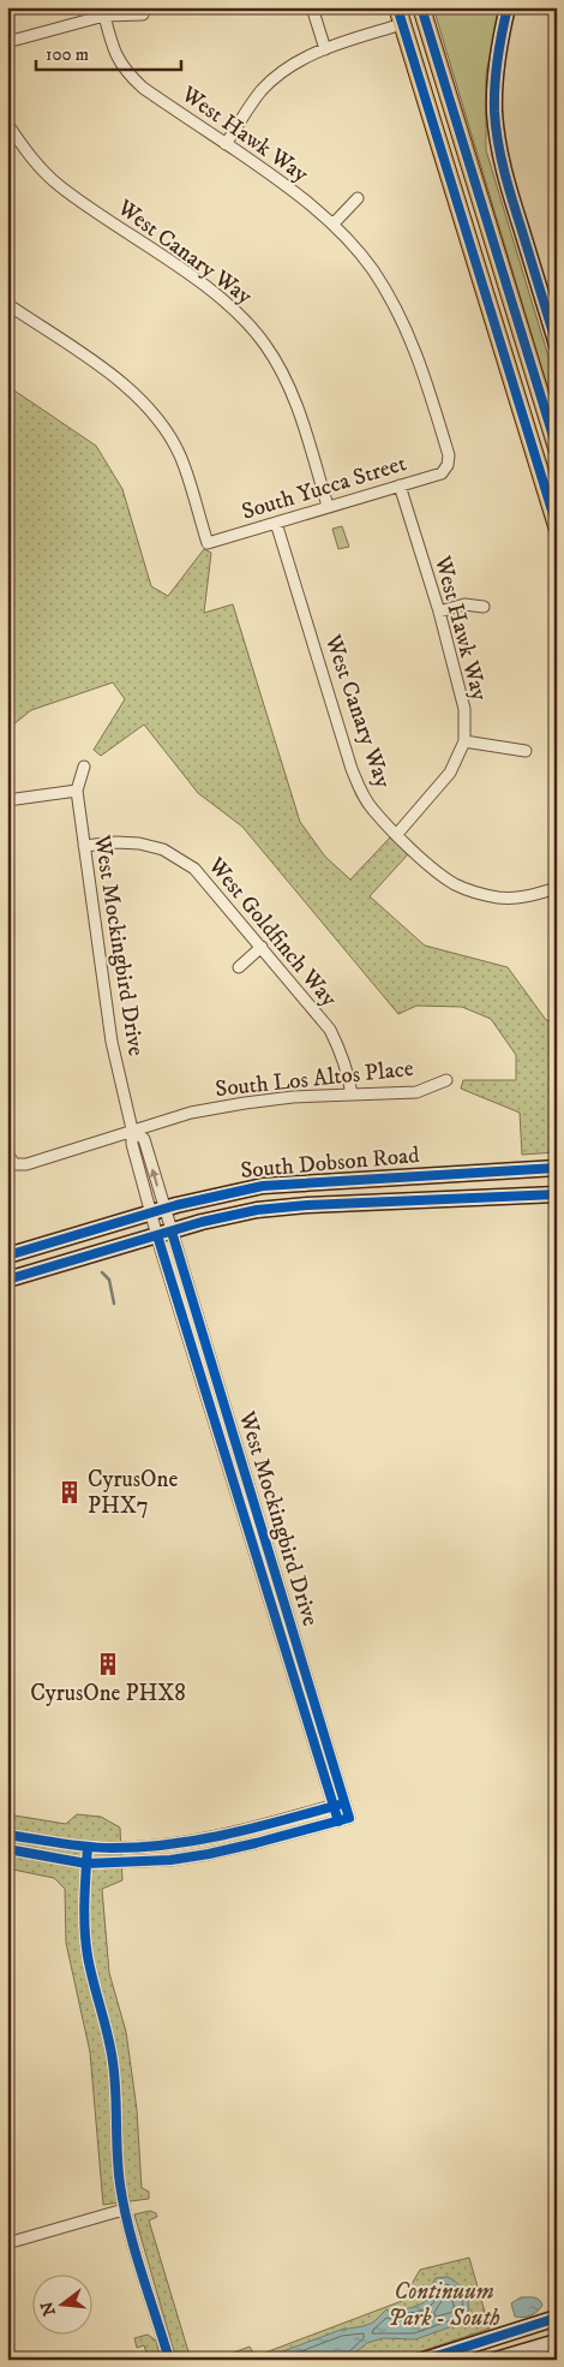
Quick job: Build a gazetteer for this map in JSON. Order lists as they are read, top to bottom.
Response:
{
  "streets": {
    "main road": ["South Dobson Road"],
    "street": [
      "West Hawk Way",
      "West Canary Way",
      "South Yucca Street",
      "West Goldfinch Way",
      "West Mockingbird Drive",
      "South Los Altos Place"
    ]
  },
  "crossings": [
    ["West Hawk Way", "West Canary Way"],
    ["West Hawk Way", "South Yucca Street"],
    ["West Canary Way", "South Yucca Street"],
    ["West Goldfinch Way", "West Mockingbird Drive"],
    ["West Goldfinch Way", "South Los Altos Place"],
    ["West Mockingbird Drive", "South Los Altos Place"],
    ["West Mockingbird Drive", "South Dobson Road"]
  ],
  "parks": ["Continuum Park - South"],
  "places": {
    "building": ["CyrusOne PHX7", "CyrusOne PHX8"]
  },
  "scale_bar": "100 m",
  "north": "left"
}
